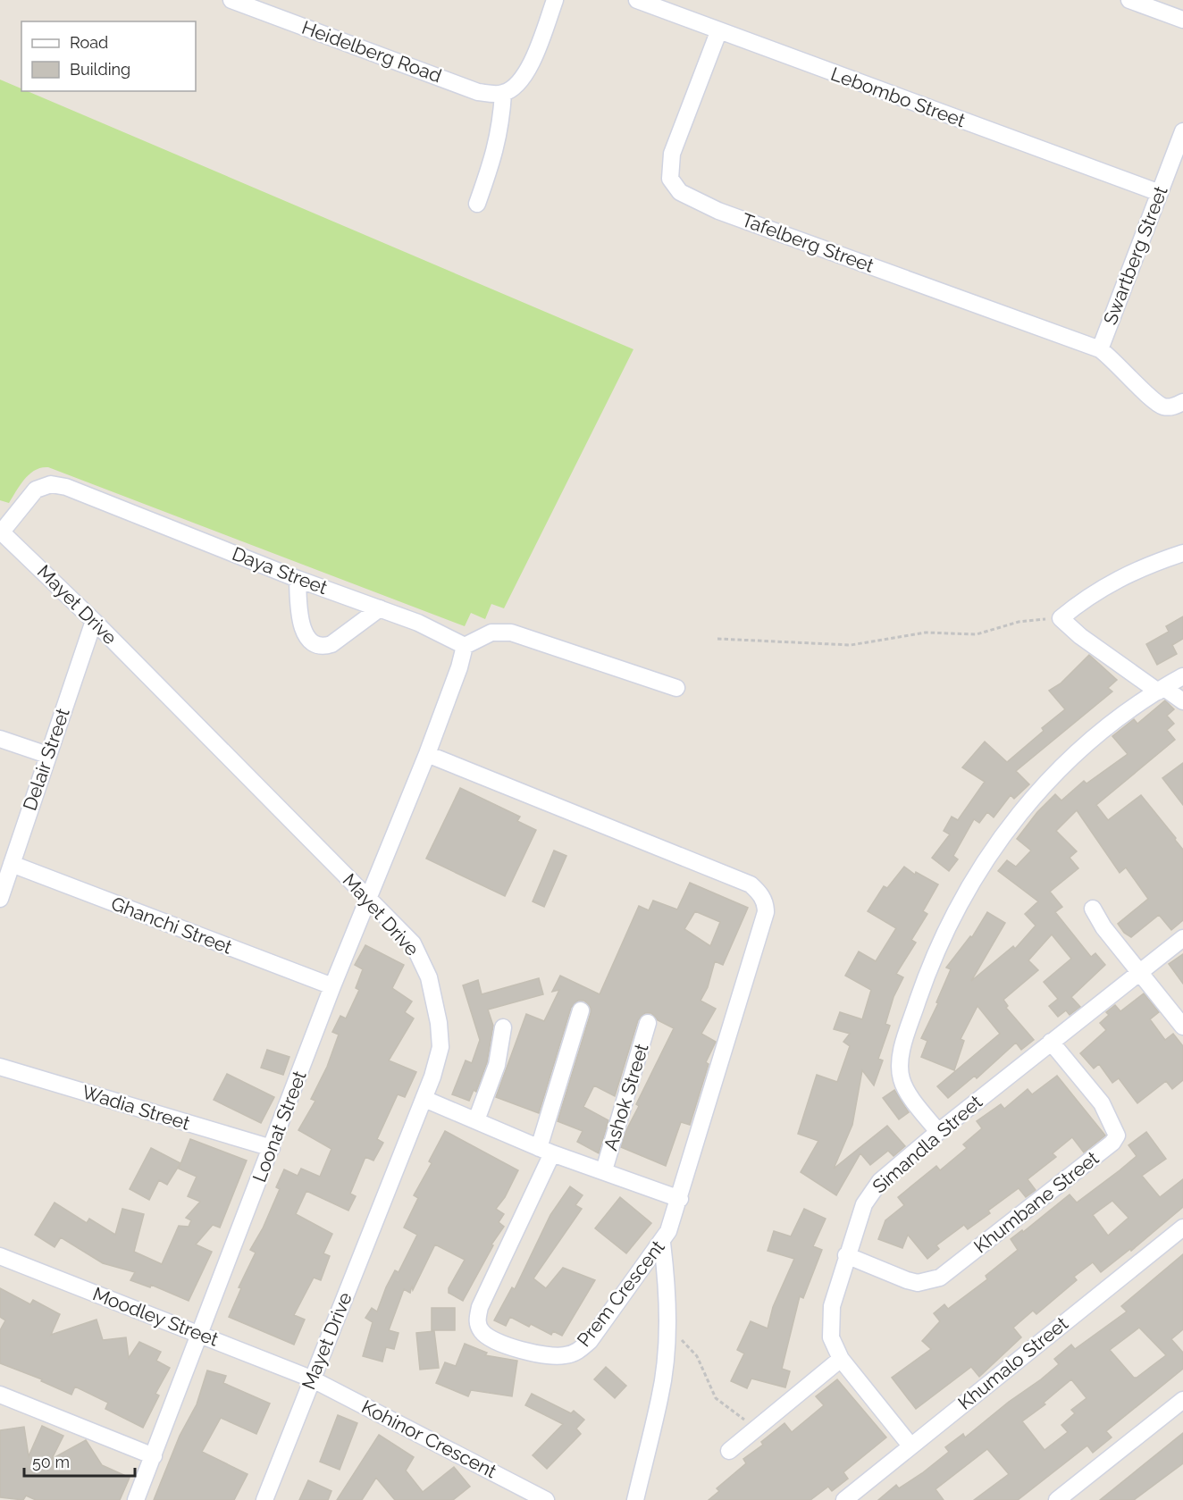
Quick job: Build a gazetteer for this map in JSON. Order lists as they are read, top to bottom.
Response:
{
  "streets": {
    "street": [
      "Heidelberg Road",
      "Lebombo Street",
      "Tafelberg Street",
      "Swartberg Street",
      "Daya Street",
      "Mayet Drive",
      "Delair Street",
      "Ghanchi Street",
      "Ashok Street",
      "Wadia Street",
      "Loonat Street",
      "Simandla Street",
      "Khumbane Street",
      "Prem Crescent",
      "Moodley Street",
      "Khumalo Street",
      "Kohinor Crescent"
    ]
  },
  "crossings": [
    ["Lebombo Street", "Tafelberg Street"],
    ["Lebombo Street", "Swartberg Street"],
    ["Tafelberg Street", "Swartberg Street"],
    ["Daya Street", "Mayet Drive"],
    ["Mayet Drive", "Delair Street"],
    ["Mayet Drive", "Ashok Street"],
    ["Mayet Drive", "Loonat Street"],
    ["Mayet Drive", "Moodley Street"],
    ["Mayet Drive", "Kohinor Crescent"],
    ["Delair Street", "Ghanchi Street"],
    ["Ghanchi Street", "Loonat Street"],
    ["Ashok Street", "Prem Crescent"],
    ["Wadia Street", "Loonat Street"],
    ["Loonat Street", "Prem Crescent"],
    ["Loonat Street", "Moodley Street"],
    ["Simandla Street", "Khumbane Street"],
    ["Simandla Street", "Khumalo Street"],
    ["Moodley Street", "Kohinor Crescent"]
  ],
  "legend": ["Road", "Building"],
  "scale_bar": "50 m"
}
